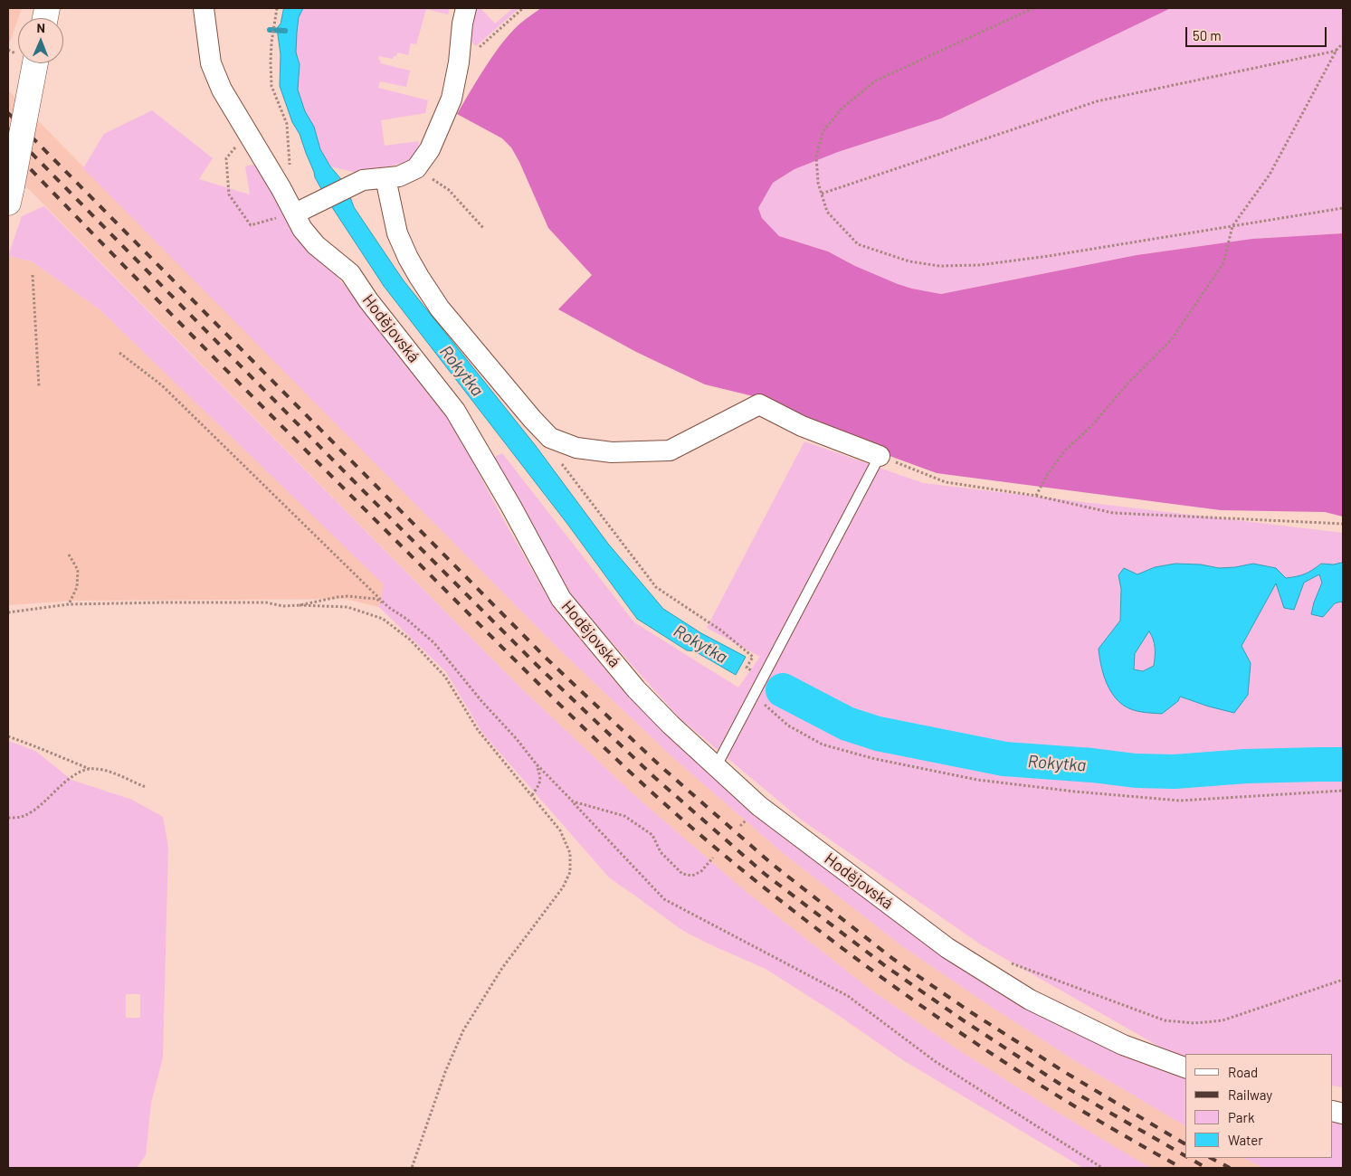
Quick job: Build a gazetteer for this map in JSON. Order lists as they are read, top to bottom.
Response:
{
  "streets": {
    "street": ["Hodějovská"]
  },
  "water": ["Rokytka"],
  "legend": [
    "Road",
    "Railway",
    "Park",
    "Water"
  ],
  "scale_bar": "50 m",
  "north": "top"
}
